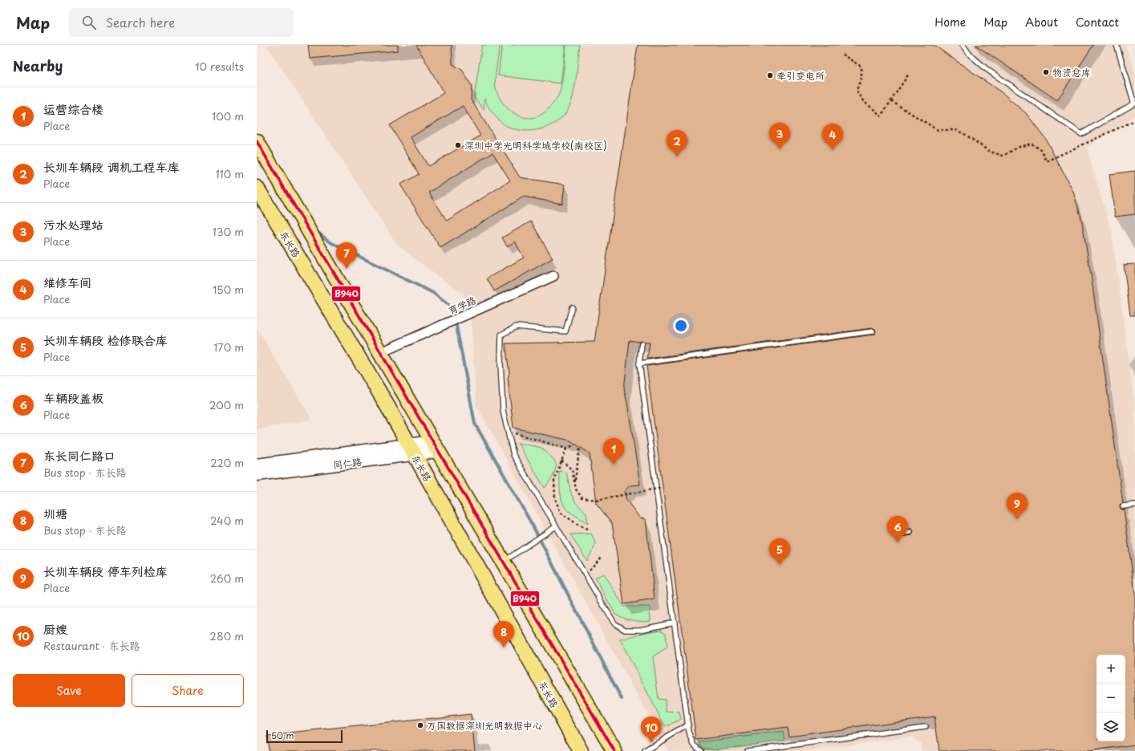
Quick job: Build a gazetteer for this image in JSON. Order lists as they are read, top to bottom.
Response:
{
  "streets": {
    "main road": ["东长路"],
    "street": ["育学路", "同仁路"]
  },
  "crossings": [
    ["东长路", "同仁路"]
  ],
  "places": [
    "物资总库",
    "牵引变电所",
    "深圳中学光明科学城学校(南校区)",
    "万国数据深圳光明数据中心"
  ],
  "lines": ["transit line B940"],
  "scale_bar": "50 m",
  "page": {
    "header": "Map",
    "search": "Search here",
    "nav": [
      "Home",
      "Map",
      "About",
      "Contact"
    ],
    "heading": ["Nearby", "10 results"],
    "list": [
      {
        "mark": "1",
        "name": "运营综合楼",
        "note": "Place",
        "value": "100 m"
      },
      {
        "mark": "2",
        "name": "长圳车辆段 调机工程车库",
        "note": "Place",
        "value": "110 m"
      },
      {
        "mark": "3",
        "name": "污水处理站",
        "note": "Place",
        "value": "130 m"
      },
      {
        "mark": "4",
        "name": "维修车间",
        "note": "Place",
        "value": "150 m"
      },
      {
        "mark": "5",
        "name": "长圳车辆段 检修联合库",
        "note": "Place",
        "value": "170 m"
      },
      {
        "mark": "6",
        "name": "车辆段盖板",
        "note": "Place",
        "value": "200 m"
      },
      {
        "mark": "7",
        "name": "东长同仁路口",
        "note": "Bus stop · 东长路",
        "value": "220 m"
      },
      {
        "mark": "8",
        "name": "圳塘",
        "note": "Bus stop · 东长路",
        "value": "240 m"
      },
      {
        "mark": "9",
        "name": "长圳车辆段 停车列检库",
        "note": "Place",
        "value": "260 m"
      },
      {
        "mark": "10",
        "name": "厨嫂",
        "note": "Restaurant · 东长路",
        "value": "280 m"
      }
    ],
    "pins": [
      "3",
      "4",
      "2",
      "7",
      "1",
      "9",
      "6",
      "5",
      "8",
      "10"
    ],
    "map_buttons": ["+", "−"],
    "buttons": ["Save", "Share"],
    "scale": "50 m"
  }
}
